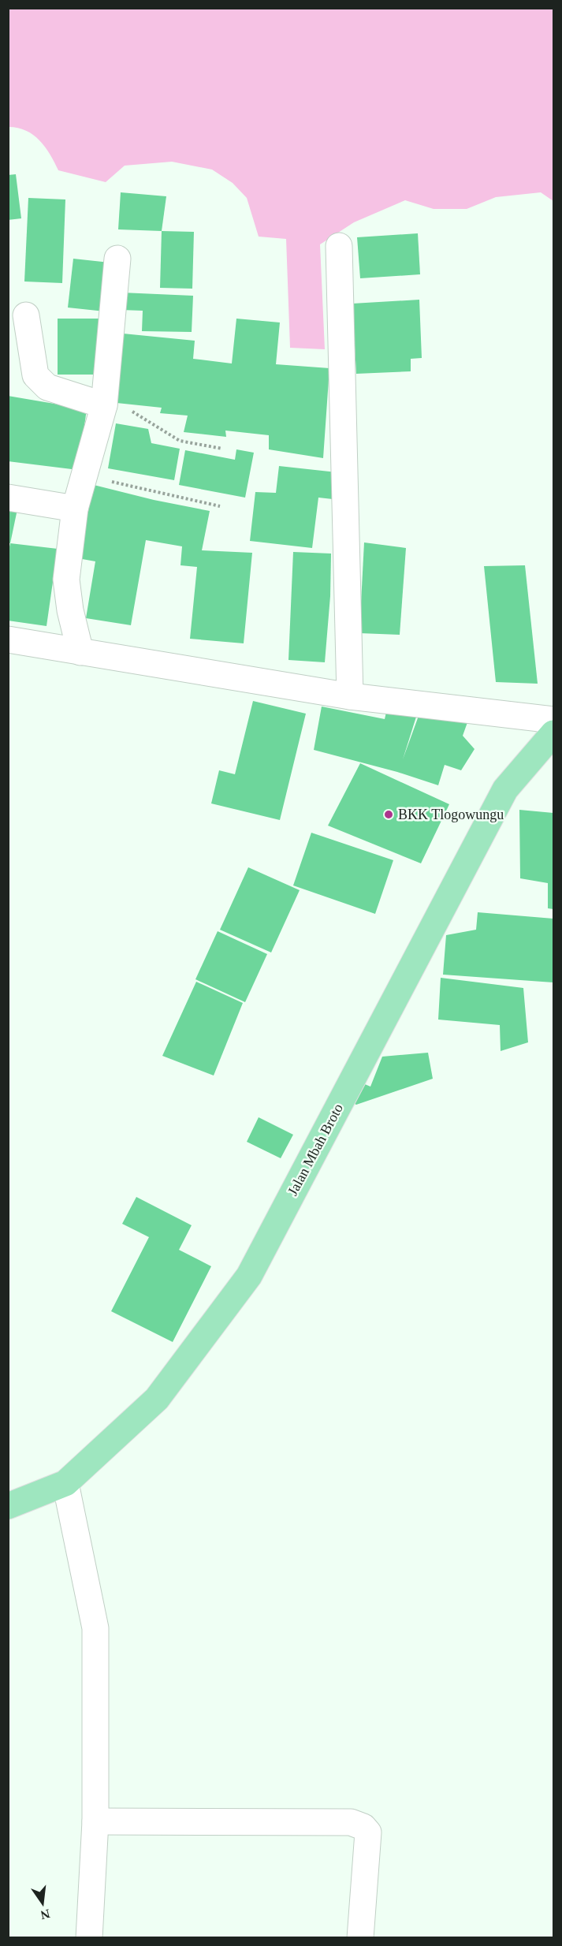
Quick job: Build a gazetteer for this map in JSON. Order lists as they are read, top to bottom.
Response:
{
  "streets": {
    "main road": ["Jalan Mbah Broto"]
  },
  "places": ["BKK Tlogowungu"],
  "north": "bottom"
}
